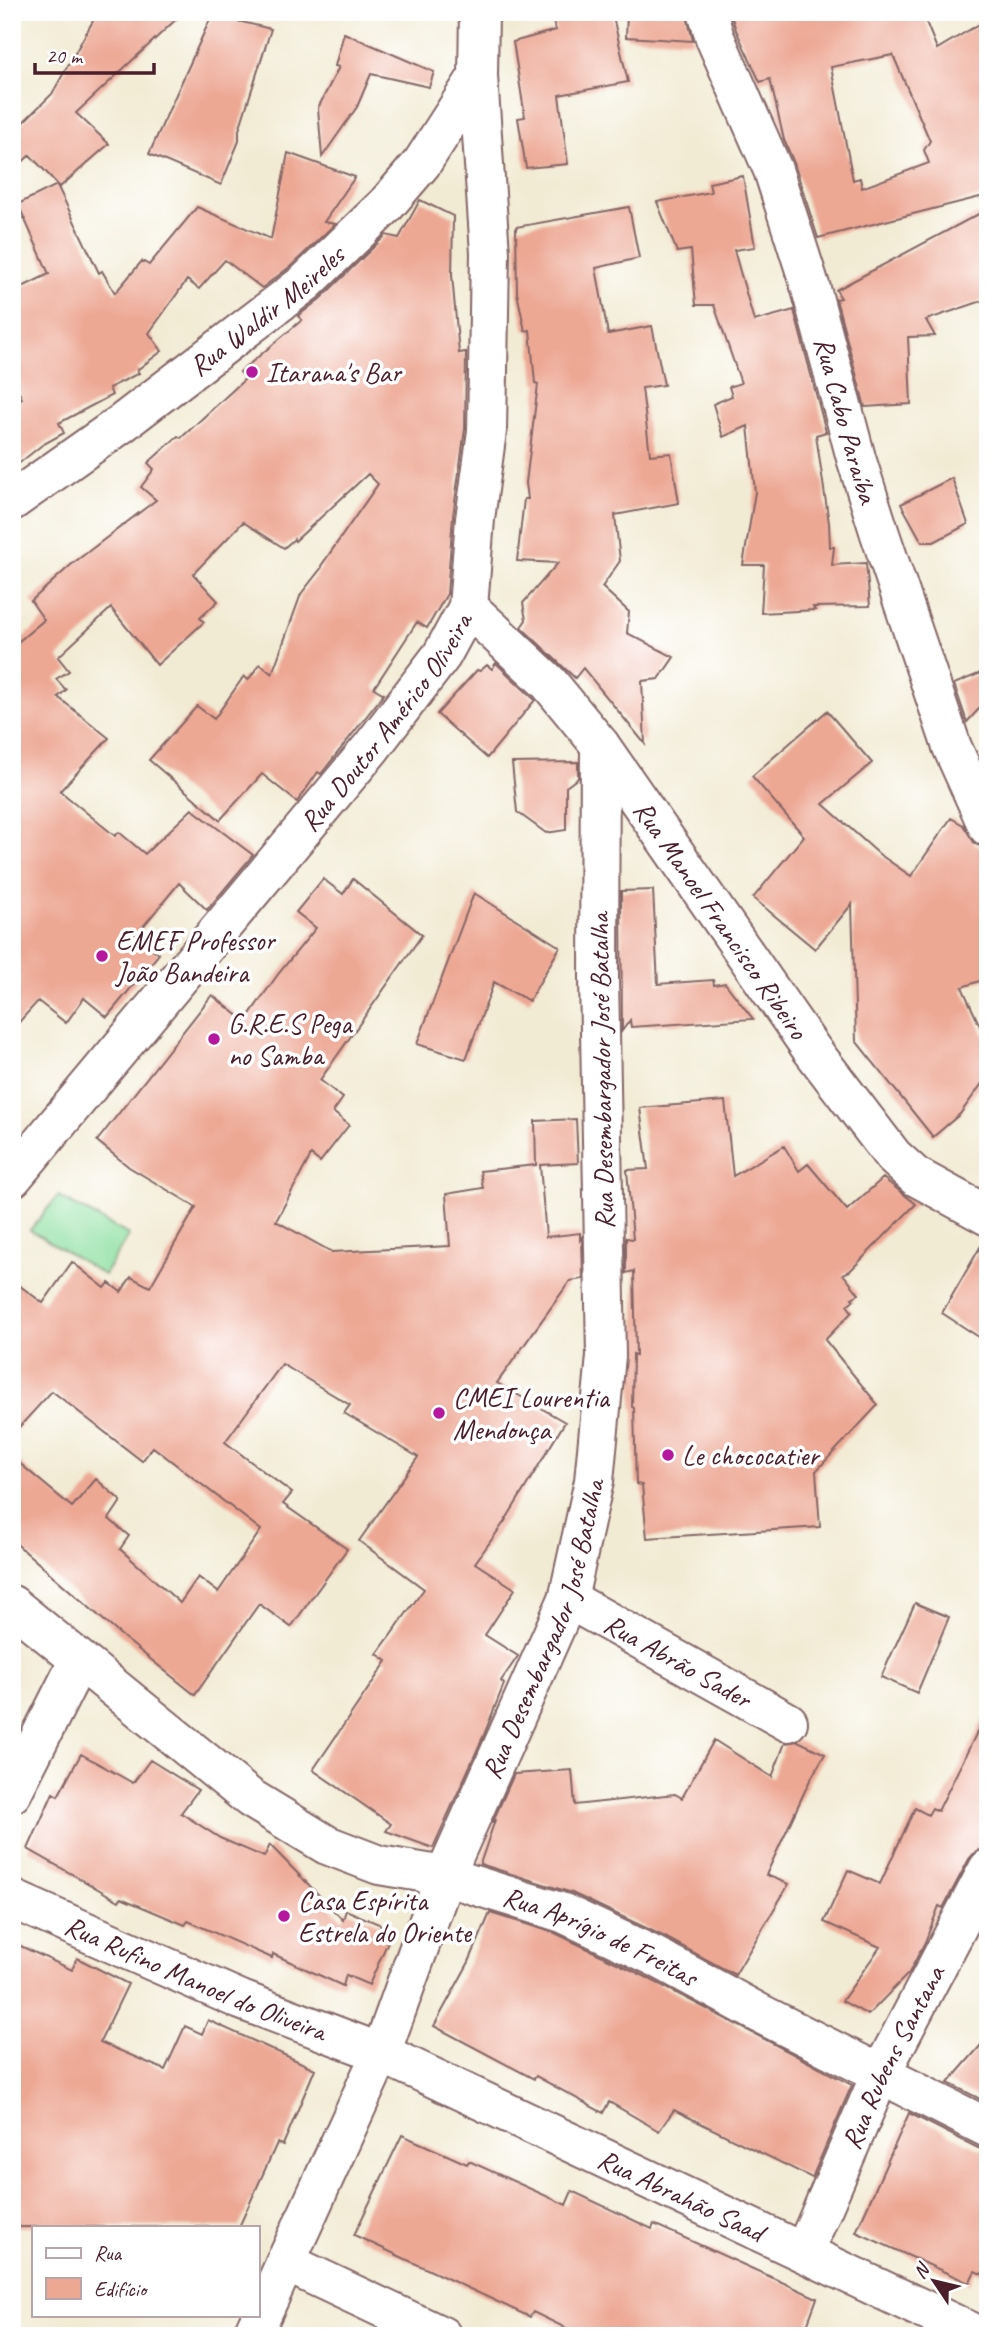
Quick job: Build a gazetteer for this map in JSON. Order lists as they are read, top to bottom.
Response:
{
  "streets": {
    "street": [
      "Rua Waldir Meireles",
      "Rua Cabo Paraíba",
      "Rua Doutor Américo Oliveira",
      "Rua Manoel Francisco Ribeiro",
      "Rua Desembargador José Batalha",
      "Rua Abrão Sader",
      "Rua Aprígio de Freitas",
      "Rua Rufino Manoel do Oliveira",
      "Rua Rubens Santana",
      "Rua Abrahão Saad"
    ]
  },
  "crossings": [
    ["Rua Waldir Meireles", "Rua Doutor Américo Oliveira"],
    ["Rua Doutor Américo Oliveira", "Rua Manoel Francisco Ribeiro"],
    ["Rua Manoel Francisco Ribeiro", "Rua Desembargador José Batalha"],
    ["Rua Desembargador José Batalha", "Rua Abrão Sader"],
    ["Rua Desembargador José Batalha", "Rua Aprígio de Freitas"],
    ["Rua Desembargador José Batalha", "Rua Rufino Manoel do Oliveira"],
    ["Rua Desembargador José Batalha", "Rua Abrahão Saad"],
    ["Rua Aprígio de Freitas", "Rua Rubens Santana"],
    ["Rua Rufino Manoel do Oliveira", "Rua Abrahão Saad"],
    ["Rua Rubens Santana", "Rua Abrahão Saad"]
  ],
  "places": [
    "Itarana's Bar",
    "EMEF Professor João Bandeira",
    "G.R.E.S Pega no Samba",
    "CMEI Lourentia Mendonça",
    "Le chococatier",
    "Casa Espírita Estrela do Oriente"
  ],
  "legend": ["Rua", "Edifício"],
  "scale_bar": "20 m",
  "north": "top left"
}
